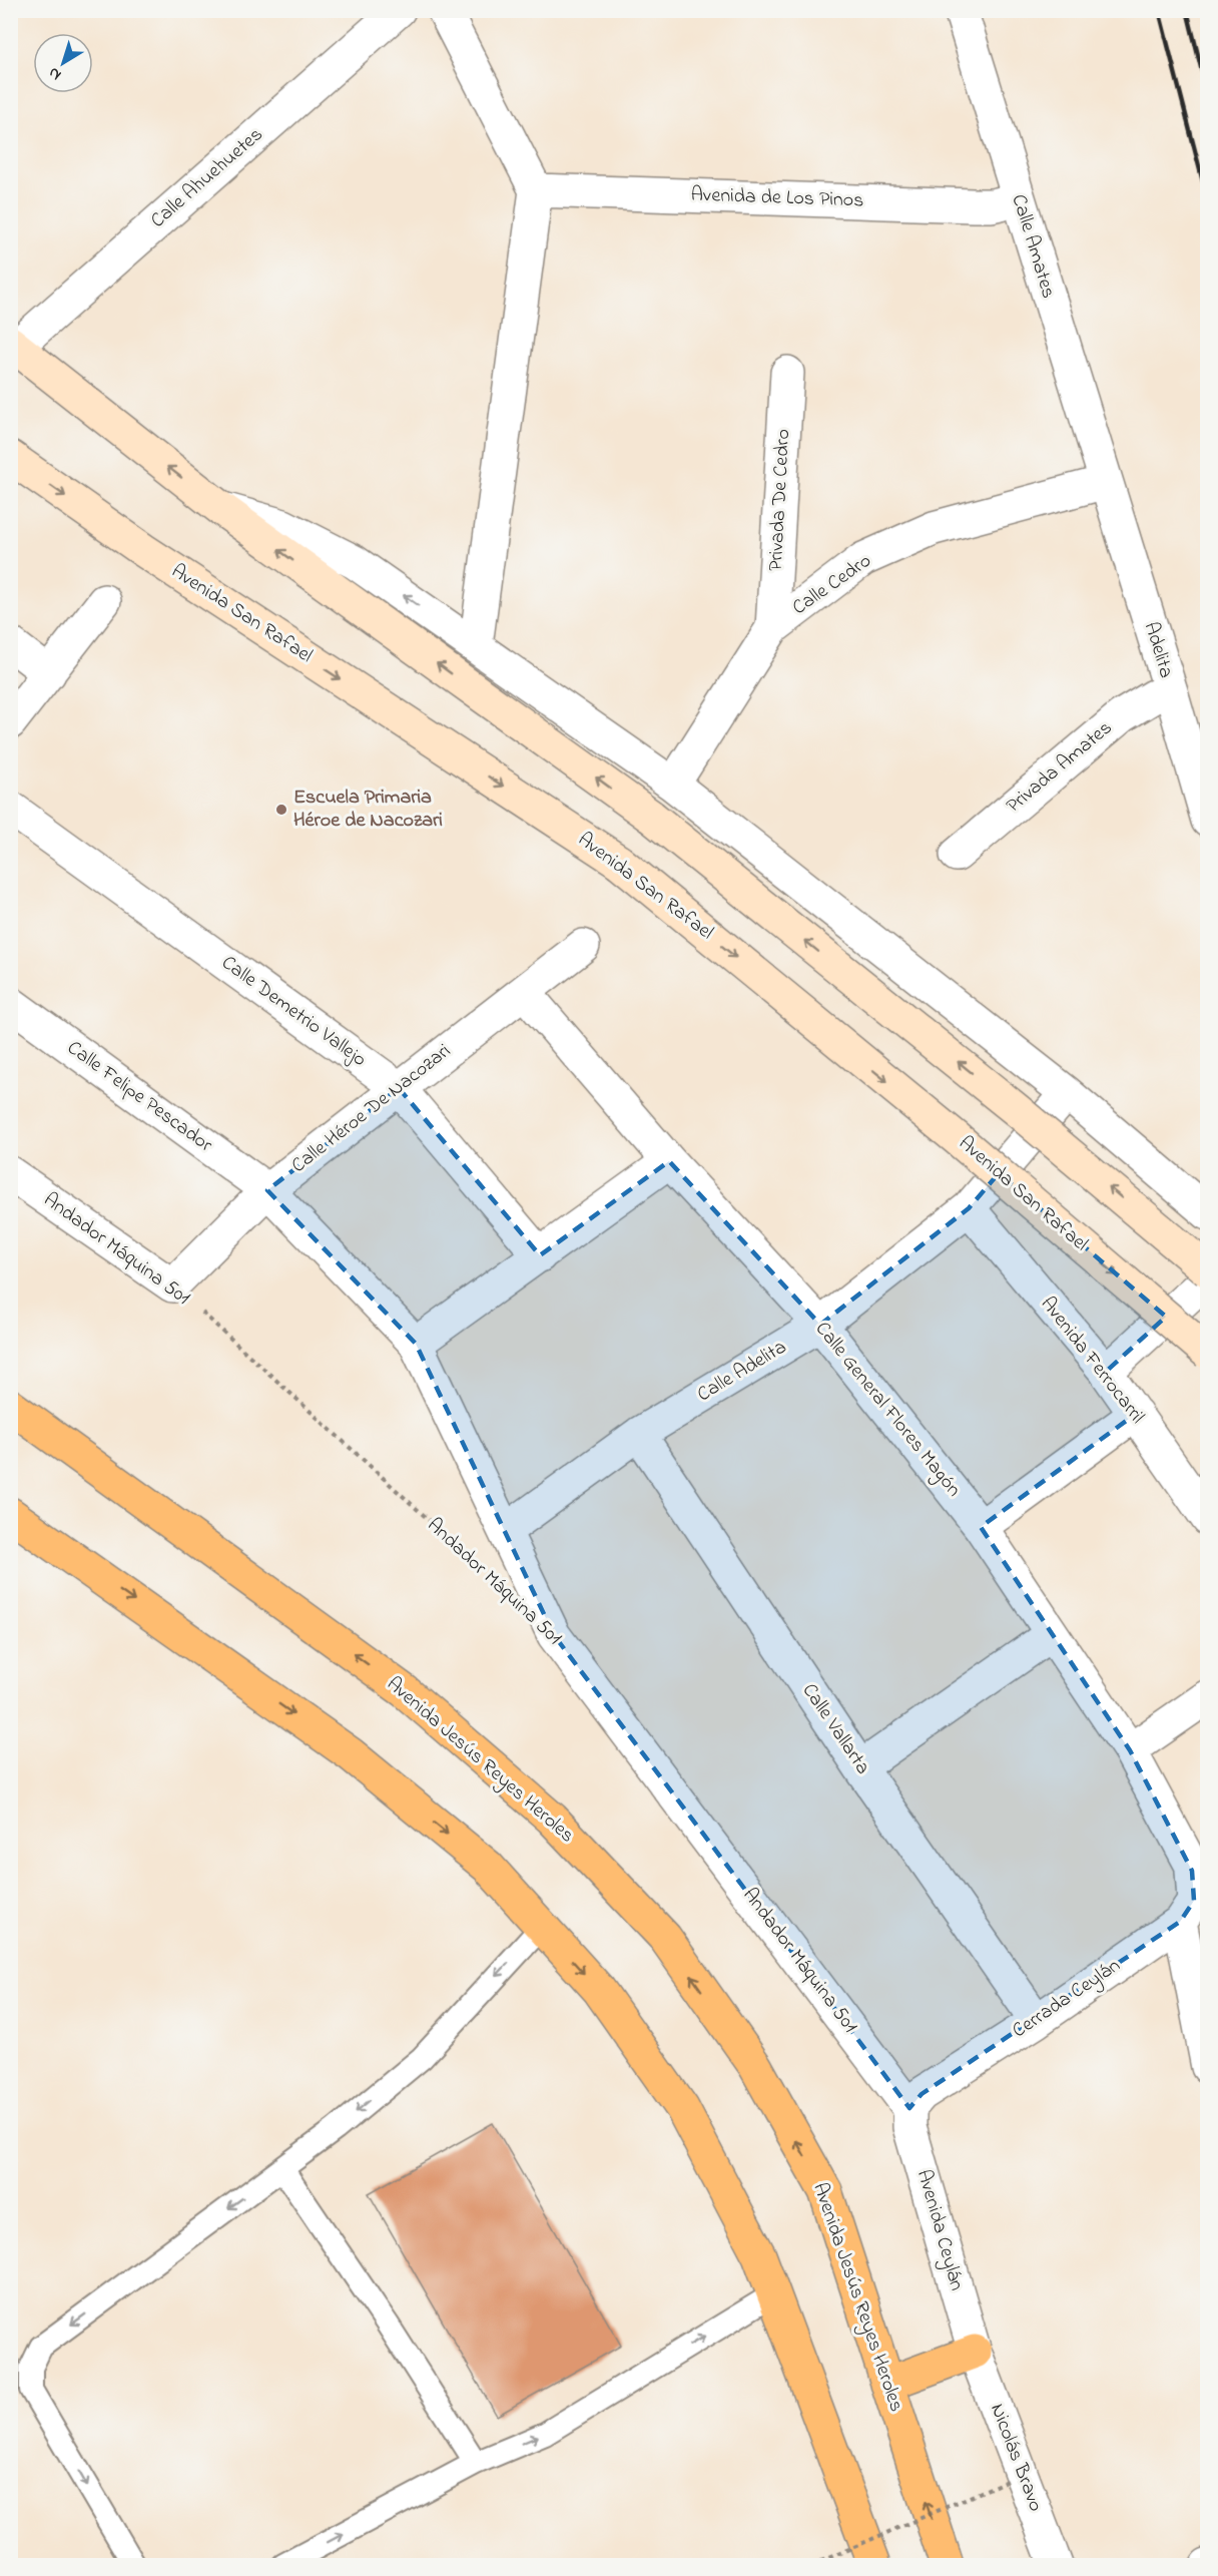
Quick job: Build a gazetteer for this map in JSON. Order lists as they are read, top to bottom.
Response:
{
  "streets": {
    "highway": ["Avenida Jesús Reyes Heroles"],
    "main road": ["Avenida San Rafael"],
    "street": [
      "Calle Ahuehuetes",
      "Avenida de Los Pinos",
      "Calle Amates",
      "Privada De Cedro",
      "Calle Cedro",
      "Adelita",
      "Privada Amates",
      "Calle Demetrio Vallejo",
      "Calle Felipe Pescador",
      "Calle Héroe De Nacozari",
      "Andador Máquina 501",
      "Avenida Ferrocarril",
      "Calle Adelita",
      "Calle General Flores Magón",
      "Calle Vallarta",
      "Cerrada Ceylán",
      "Avenida Ceylán",
      "Nicolás Bravo"
    ]
  },
  "crossings": [
    ["Avenida de Los Pinos", "Calle Amates"],
    ["Calle Amates", "Calle Cedro"],
    ["Calle Amates", "Adelita"],
    ["Privada De Cedro", "Calle Cedro"],
    ["Calle Cedro", "Adelita"],
    ["Adelita", "Privada Amates"],
    ["Calle Demetrio Vallejo", "Calle Héroe De Nacozari"],
    ["Calle Felipe Pescador", "Calle Héroe De Nacozari"],
    ["Calle Felipe Pescador", "Andador Máquina 501"],
    ["Calle Héroe De Nacozari", "Andador Máquina 501"],
    ["Calle Héroe De Nacozari", "Calle General Flores Magón"],
    ["Andador Máquina 501", "Calle Adelita"],
    ["Andador Máquina 501", "Cerrada Ceylán"],
    ["Andador Máquina 501", "Avenida Ceylán"],
    ["Avenida Ferrocarril", "Calle Adelita"],
    ["Calle Adelita", "Calle General Flores Magón"],
    ["Calle Adelita", "Calle Vallarta"],
    ["Calle General Flores Magón", "Cerrada Ceylán"],
    ["Calle Vallarta", "Cerrada Ceylán"],
    ["Cerrada Ceylán", "Avenida Ceylán"],
    ["Avenida Ceylán", "Nicolás Bravo"]
  ],
  "places": ["Escuela Primaria Héroe de Nacozari"],
  "north": "bottom left"
}
